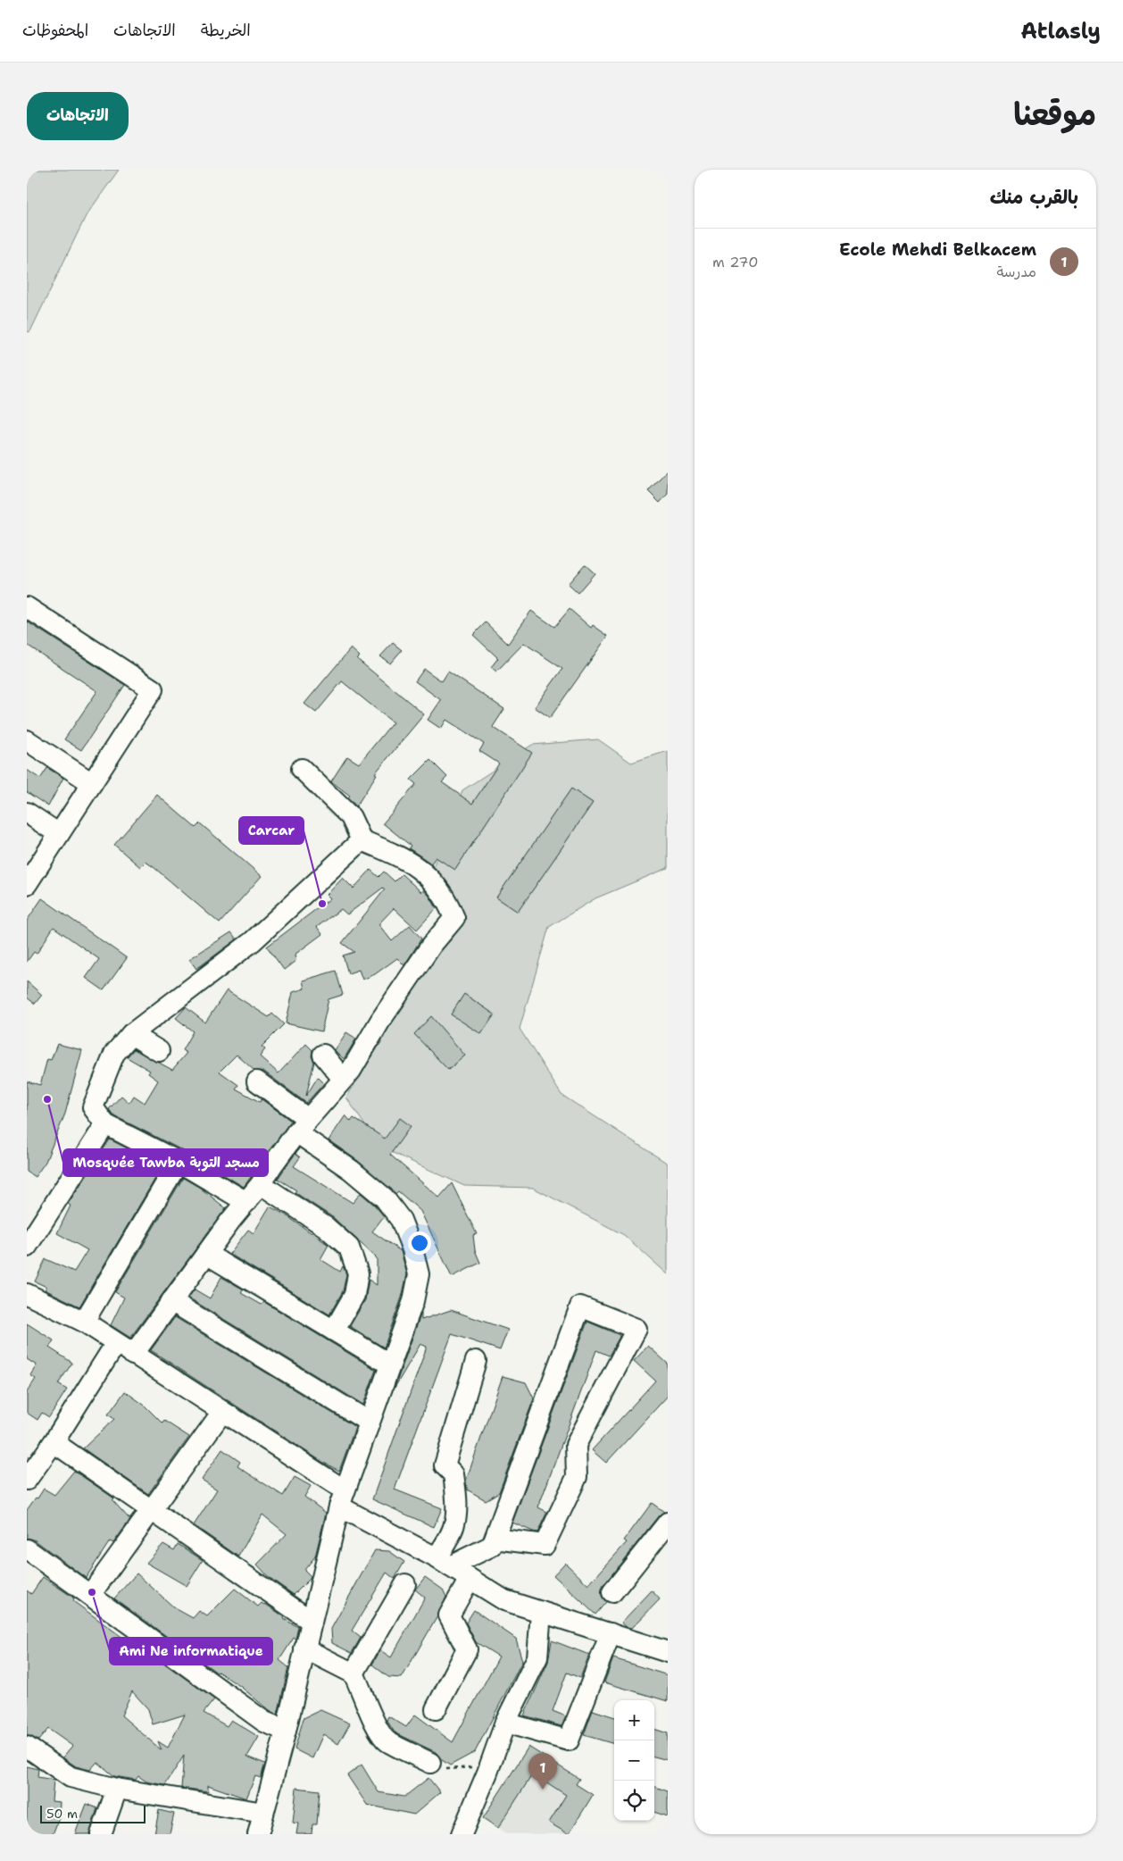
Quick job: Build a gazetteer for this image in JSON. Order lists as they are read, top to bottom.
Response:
{
  "places": ["Carcar", "Mosquée Tawba مسجد التوبة", "Ami Ne informatique"],
  "scale_bar": "50 m",
  "page": {
    "header": "Atlasly",
    "nav": ["الخريطة", "الاتجاهات", "المحفوظات"],
    "title": "موقعنا",
    "buttons": "الاتجاهات",
    "heading": "بالقرب منك",
    "list": [
      {
        "mark": "1",
        "name": "Ecole Mehdi Belkacem",
        "note": "مدرسة",
        "value": "270 m"
      }
    ],
    "map_buttons": ["+", "−"],
    "pins": "1",
    "scale": "50 m"
  }
}
